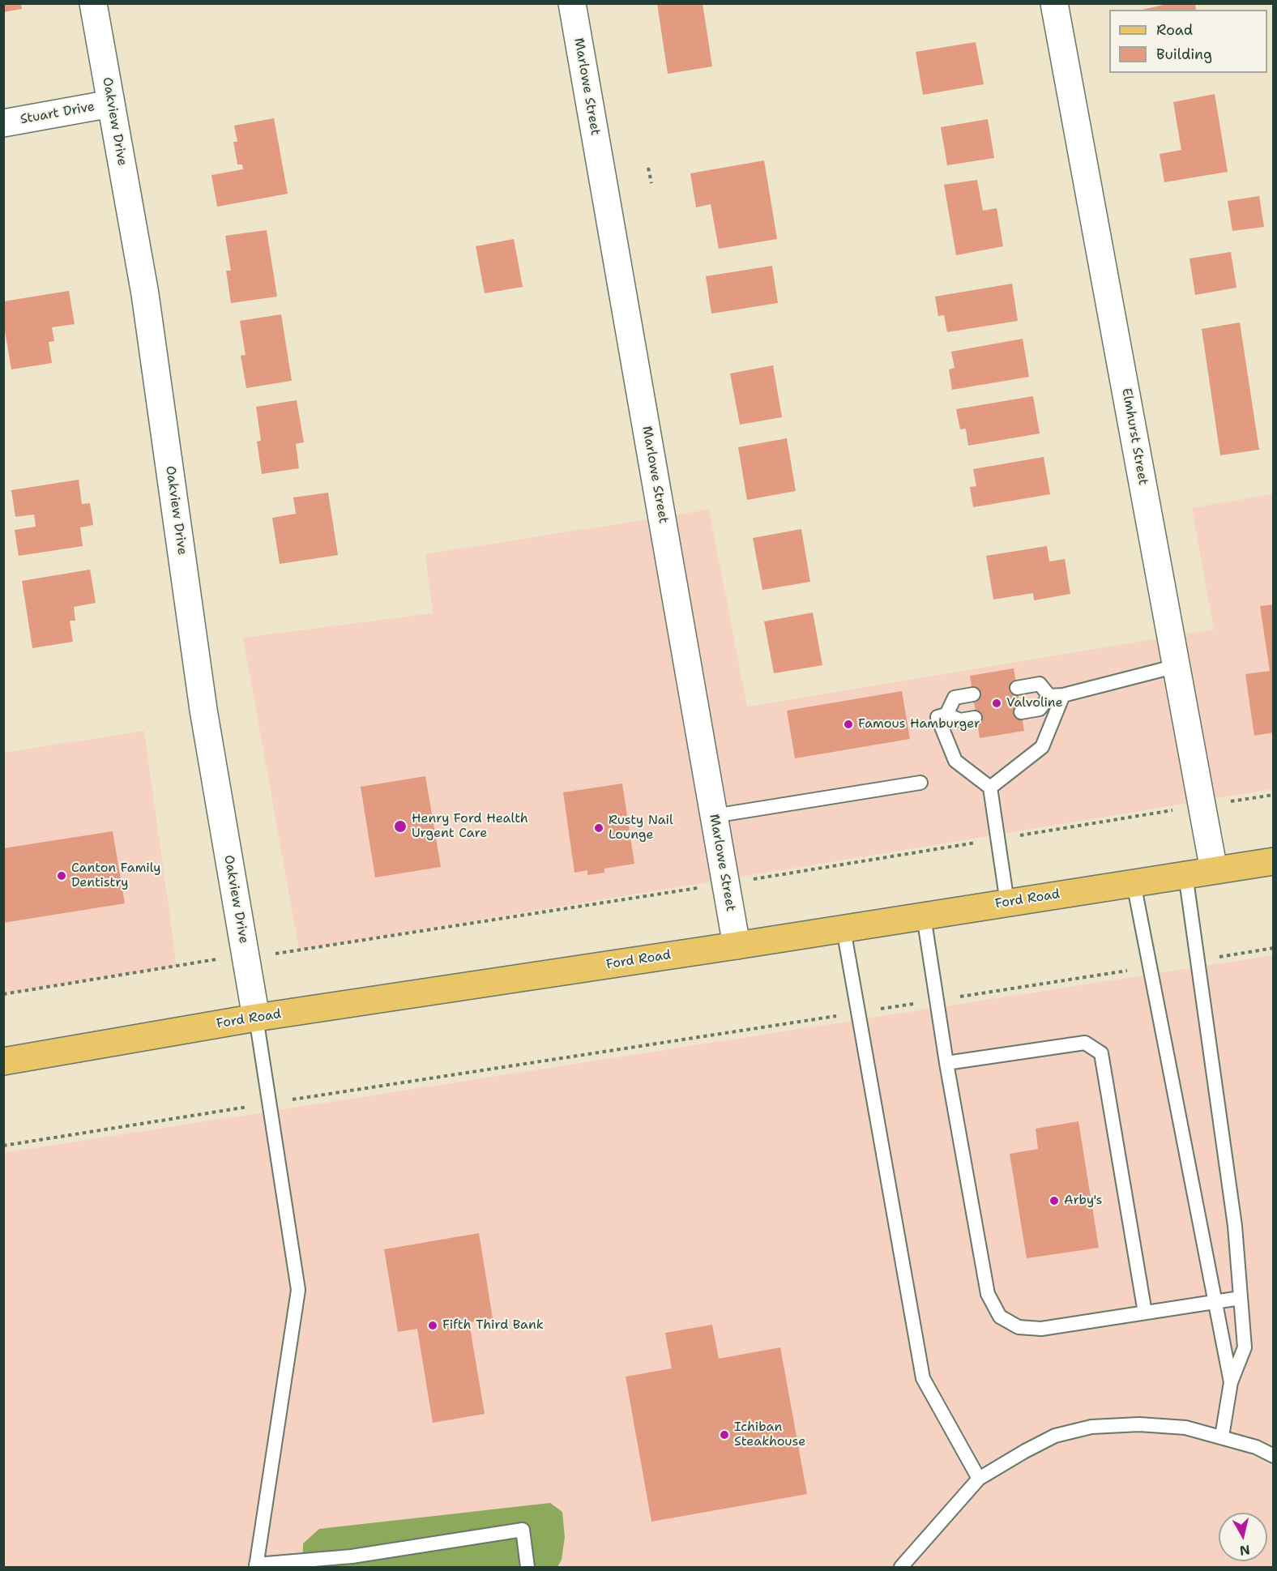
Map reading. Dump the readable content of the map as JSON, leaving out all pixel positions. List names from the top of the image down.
{
  "streets": {
    "main road": ["Ford Road"],
    "street": [
      "Marlowe Street",
      "Stuart Drive",
      "Oakview Drive",
      "Elmhurst Street"
    ]
  },
  "crossings": [
    ["Marlowe Street", "Ford Road"],
    ["Stuart Drive", "Oakview Drive"],
    ["Oakview Drive", "Ford Road"],
    ["Elmhurst Street", "Ford Road"]
  ],
  "places": [
    "Valvoline",
    "Famous Hamburger",
    "Henry Ford Health Urgent Care",
    "Rusty Nail Lounge",
    "Canton Family Dentistry",
    "Arby's",
    "Fifth Third Bank",
    "Ichiban Steakhouse"
  ],
  "legend": ["Road", "Building"],
  "north": "bottom"
}
